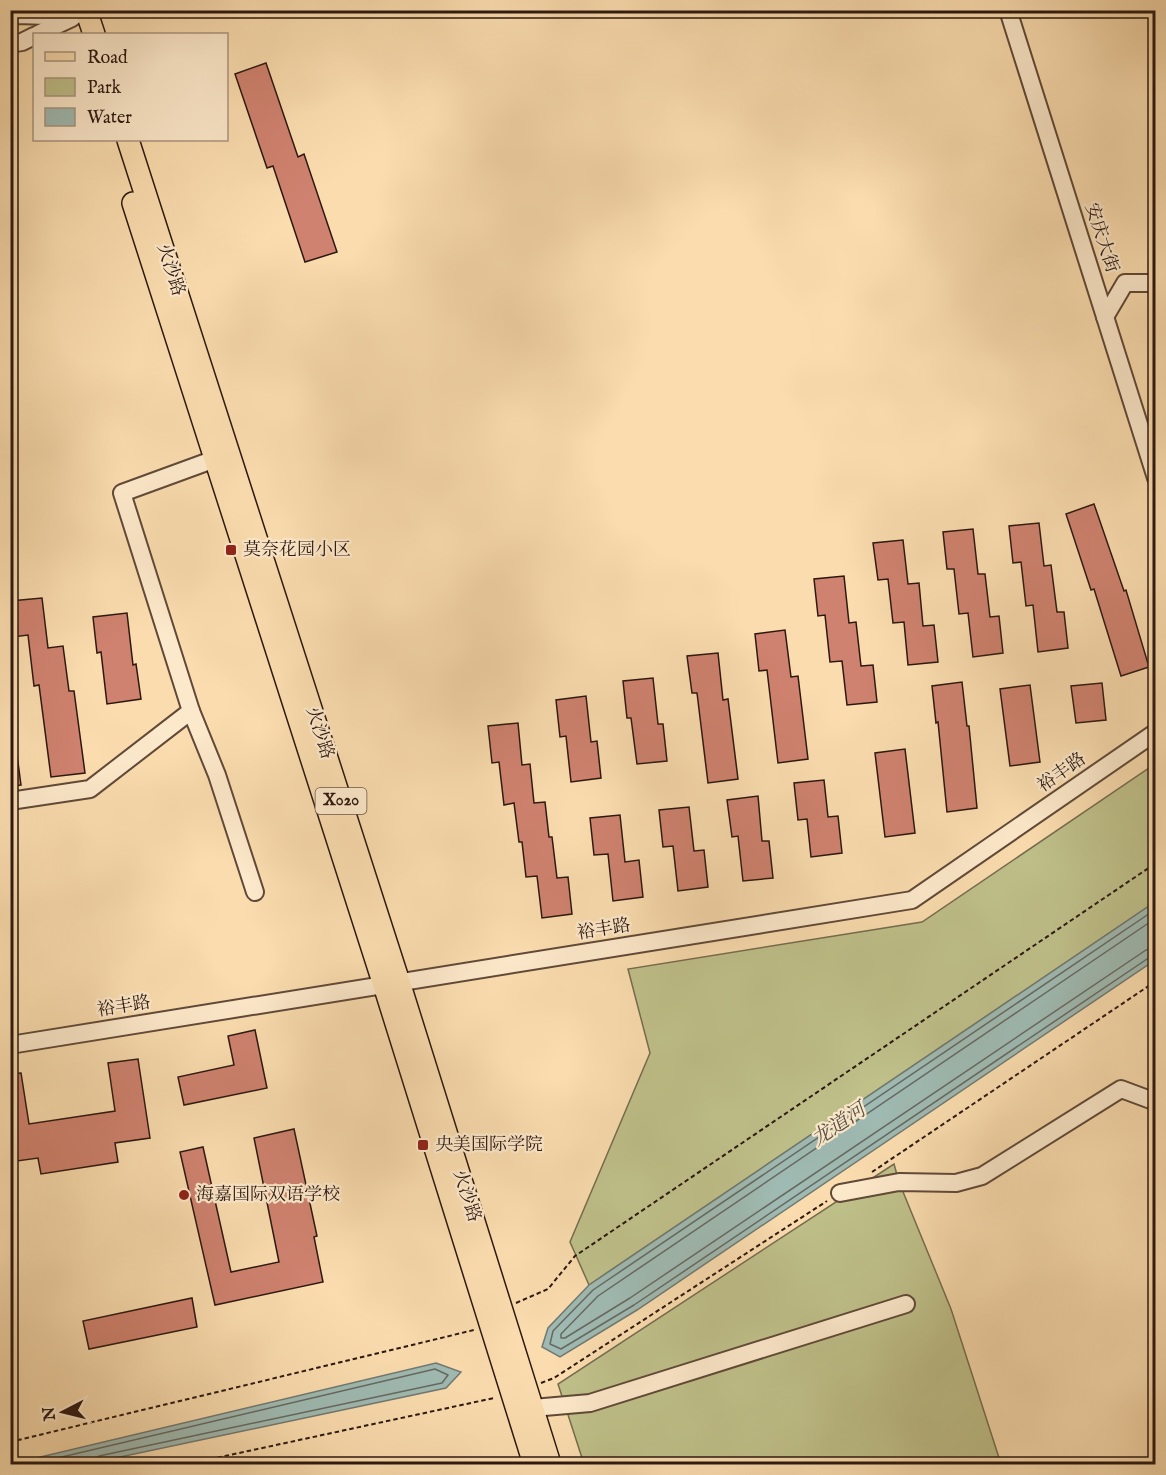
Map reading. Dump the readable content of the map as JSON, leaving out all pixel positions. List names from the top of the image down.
{
  "streets": {
    "main road": ["火沙路", "X020"],
    "street": ["安庆大街", "裕丰路"]
  },
  "crossings": [
    ["火沙路", "裕丰路"]
  ],
  "water": ["龙道河"],
  "places": {
    "transit": ["莫奈花园小区", "央美国际学院"],
    "other": ["海嘉国际双语学校"]
  },
  "legend": ["Road", "Park", "Water"],
  "north": "left"
}
